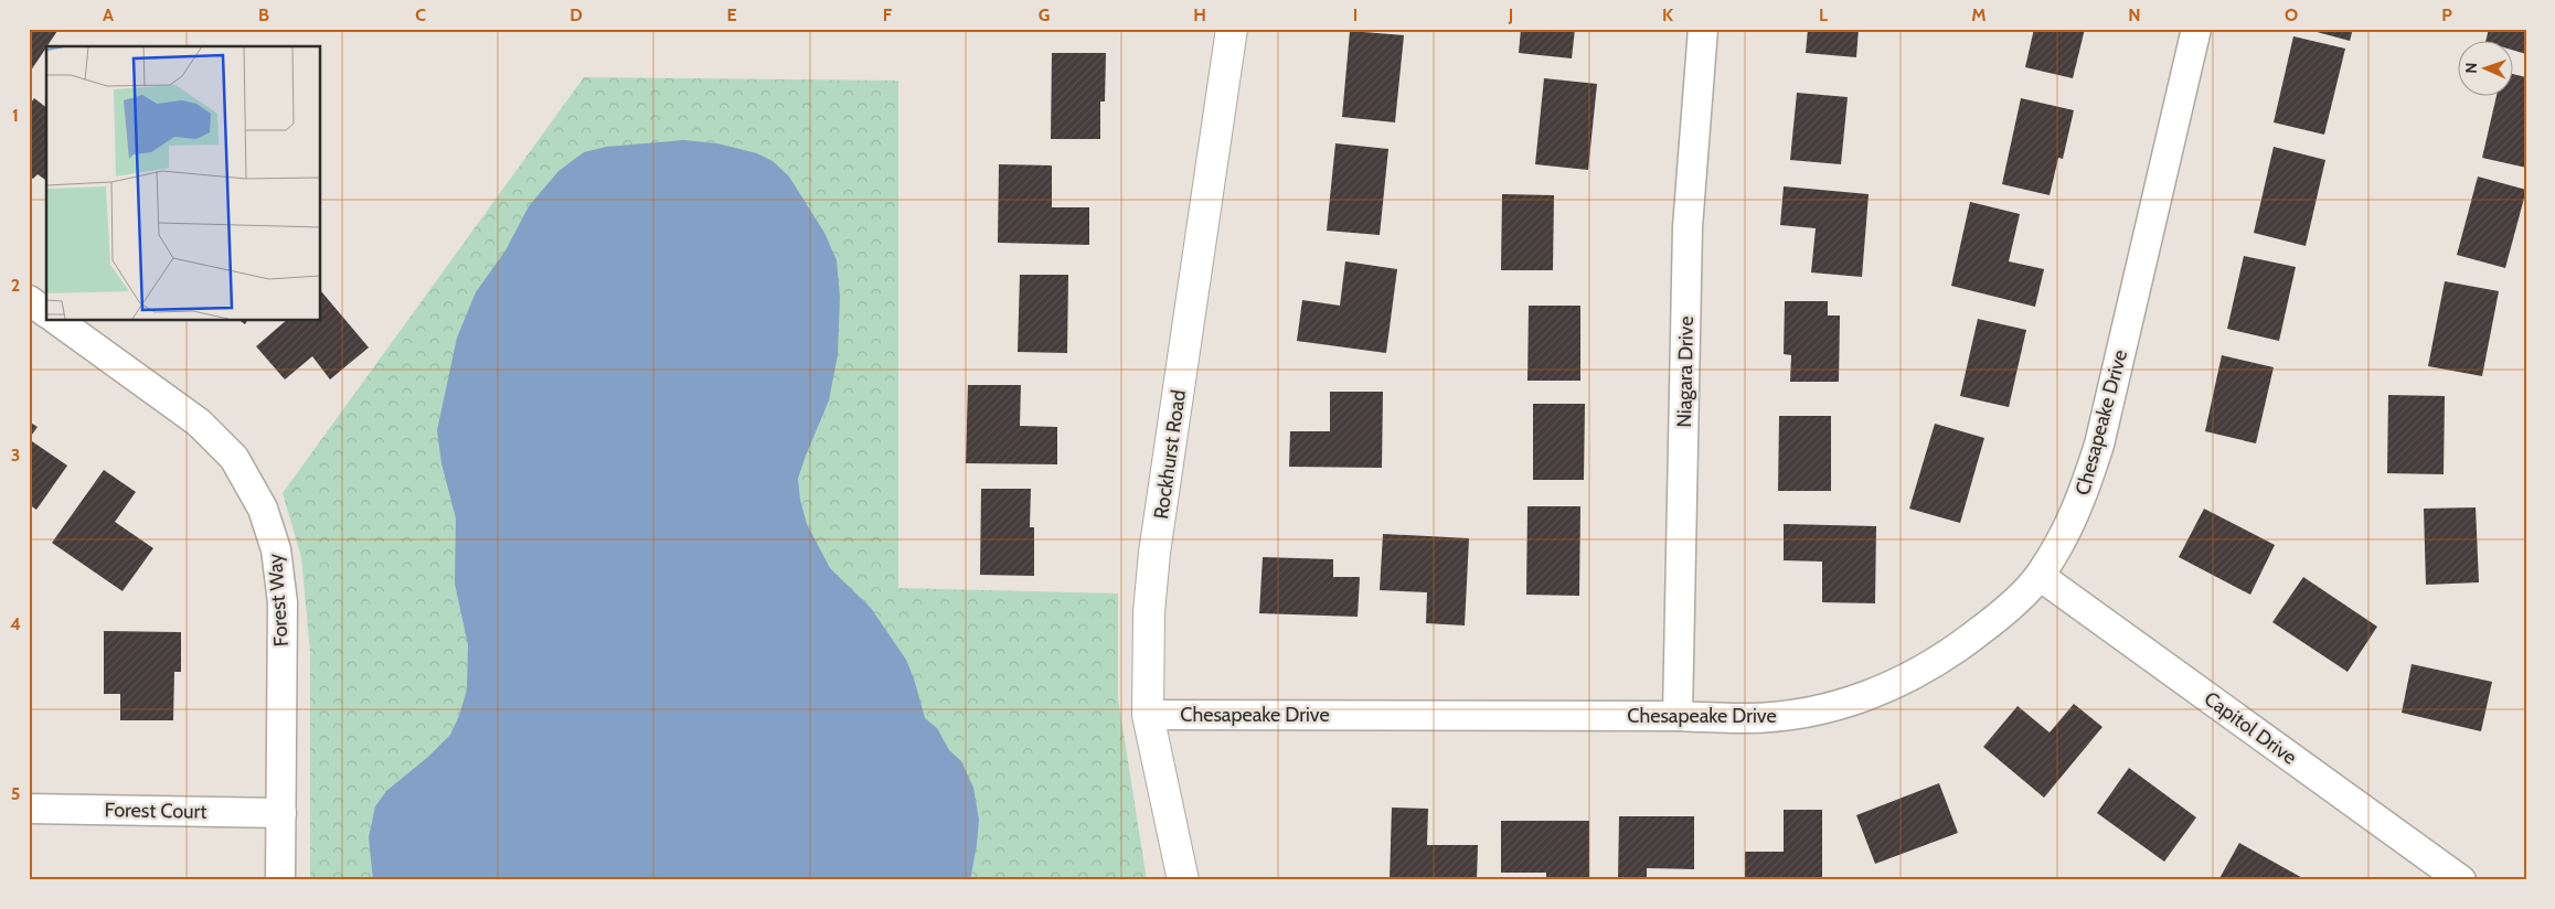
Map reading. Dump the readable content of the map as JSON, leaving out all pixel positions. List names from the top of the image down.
{
  "streets": {
    "street": [
      "Niagara Drive",
      "Chesapeake Drive",
      "Rockhurst Road",
      "Forest Way",
      "Capitol Drive",
      "Forest Court"
    ]
  },
  "crossings": [
    ["Niagara Drive", "Chesapeake Drive"],
    ["Chesapeake Drive", "Rockhurst Road"],
    ["Chesapeake Drive", "Capitol Drive"],
    ["Forest Way", "Forest Court"]
  ],
  "north": "left",
  "grid": {
    "columns": [
      "A",
      "B",
      "C",
      "D",
      "E",
      "F",
      "G",
      "H",
      "I",
      "J",
      "K",
      "L",
      "M",
      "N",
      "O",
      "P"
    ],
    "rows": [
      "1",
      "2",
      "3",
      "4",
      "5"
    ]
  }
}
